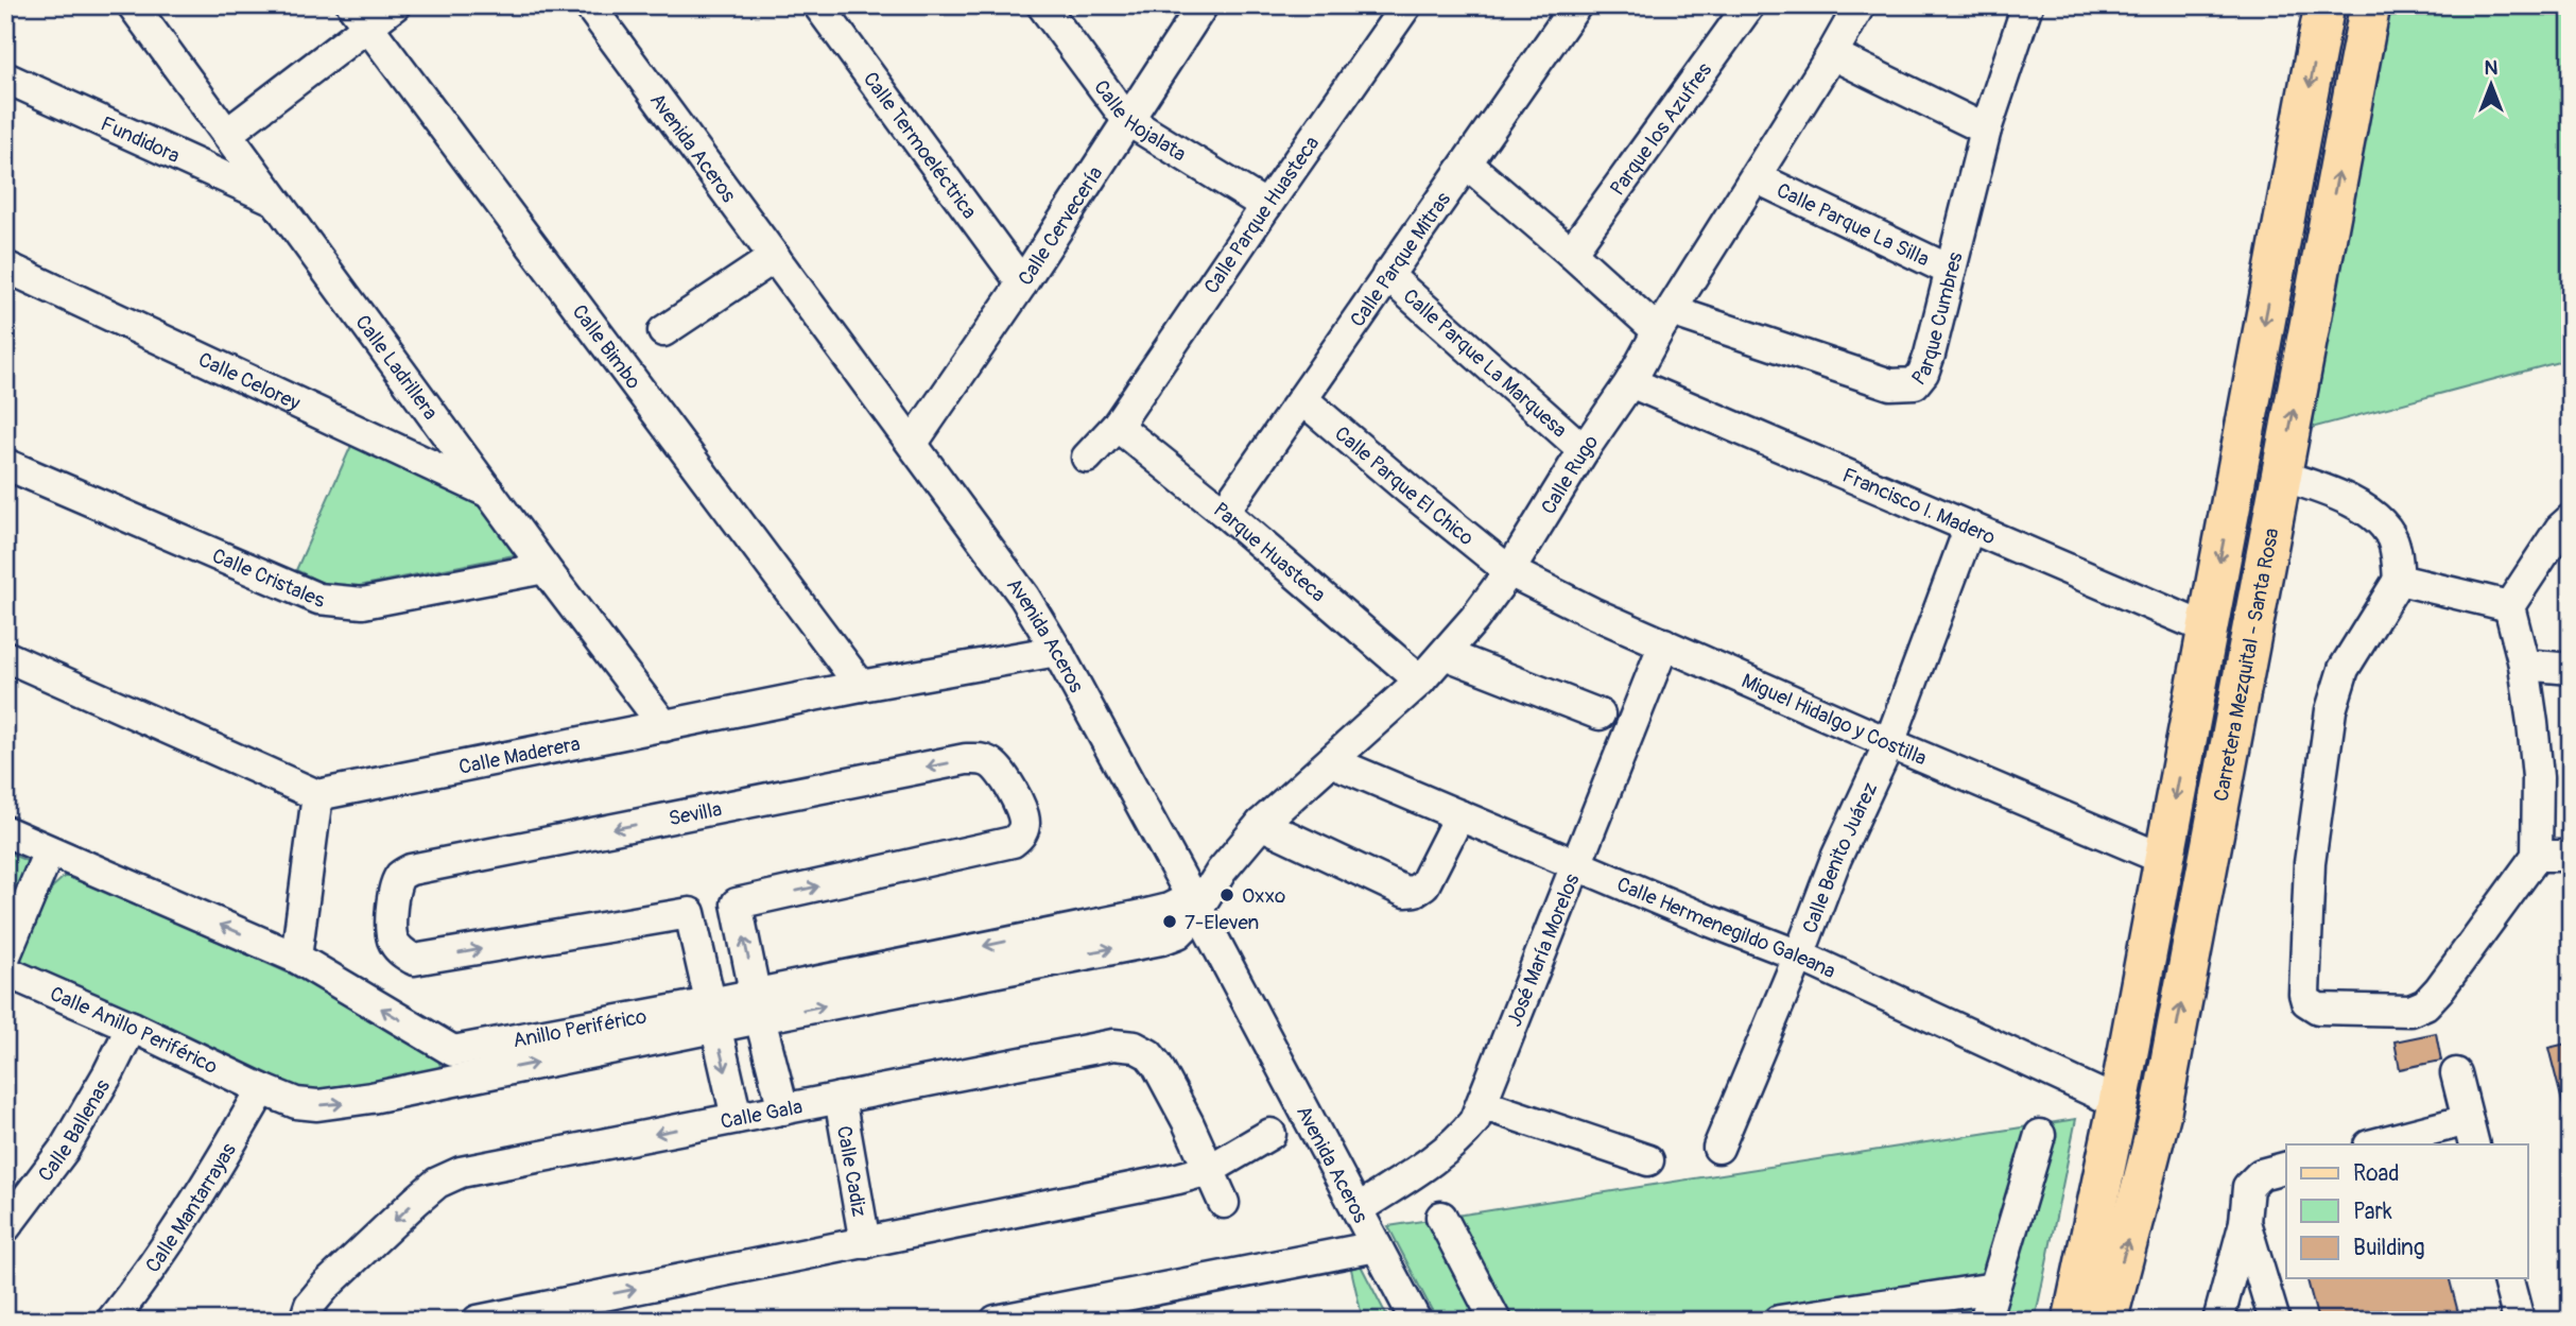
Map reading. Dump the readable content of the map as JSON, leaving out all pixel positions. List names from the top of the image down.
{
  "streets": {
    "main road": ["Carretera Mezquital - Santa Rosa"],
    "street": [
      "Calle Hojalata",
      "Parque los Azufres",
      "Fundidora",
      "Calle Termoeléctrica",
      "Avenida Aceros",
      "Calle Parque Huasteca",
      "Calle Parque La Silla",
      "Calle Cervecería",
      "Calle Parque Mitras",
      "Parque Cumbres",
      "Calle Bimbo",
      "Calle Parque La Marquesa",
      "Calle Ladrillera",
      "Calle Celorey",
      "Calle Rugo",
      "Calle Parque El Chico",
      "Francisco I. Madero",
      "Parque Huasteca",
      "Calle Cristales",
      "Miguel Hidalgo y Costilla",
      "Calle Maderera",
      "Sevilla",
      "Calle Benito Juárez",
      "Calle Hermenegildo Galeana",
      "José María Morelos",
      "Anillo Periférico",
      "Calle Anillo Periférico",
      "Calle Gala",
      "Calle Ballenas",
      "Calle Cadiz",
      "Calle Mantarrayas"
    ]
  },
  "crossings": [
    ["Calle Hojalata", "Calle Parque Huasteca"],
    ["Calle Hojalata", "Calle Cervecería"],
    ["Fundidora", "Calle Ladrillera"],
    ["Calle Termoeléctrica", "Calle Cervecería"],
    ["Avenida Aceros", "Calle Cervecería"],
    ["Avenida Aceros", "Calle Rugo"],
    ["Avenida Aceros", "Calle Maderera"],
    ["Avenida Aceros", "José María Morelos"],
    ["Avenida Aceros", "Anillo Periférico"],
    ["Calle Parque Huasteca", "Parque Huasteca"],
    ["Calle Parque La Silla", "Parque Cumbres"],
    ["Calle Parque La Silla", "Calle Rugo"],
    ["Calle Parque Mitras", "Calle Parque La Marquesa"],
    ["Calle Parque Mitras", "Calle Parque El Chico"],
    ["Calle Parque Mitras", "Parque Huasteca"],
    ["Parque Cumbres", "Calle Rugo"],
    ["Calle Bimbo", "Calle Maderera"],
    ["Calle Parque La Marquesa", "Calle Rugo"],
    ["Calle Ladrillera", "Calle Celorey"],
    ["Calle Ladrillera", "Calle Cristales"],
    ["Calle Ladrillera", "Calle Maderera"],
    ["Calle Rugo", "Calle Parque El Chico"],
    ["Calle Rugo", "Francisco I. Madero"],
    ["Calle Rugo", "Parque Huasteca"],
    ["Calle Rugo", "Miguel Hidalgo y Costilla"],
    ["Calle Rugo", "Calle Hermenegildo Galeana"],
    ["Calle Rugo", "Anillo Periférico"],
    ["Calle Parque El Chico", "Miguel Hidalgo y Costilla"],
    ["Francisco I. Madero", "Calle Benito Juárez"],
    ["Miguel Hidalgo y Costilla", "Calle Benito Juárez"],
    ["Miguel Hidalgo y Costilla", "José María Morelos"],
    ["Sevilla", "Anillo Periférico"],
    ["Calle Benito Juárez", "Calle Hermenegildo Galeana"],
    ["Calle Hermenegildo Galeana", "José María Morelos"],
    ["Anillo Periférico", "Calle Anillo Periférico"],
    ["Anillo Periférico", "Calle Mantarrayas"],
    ["Calle Anillo Periférico", "Calle Ballenas"],
    ["Calle Anillo Periférico", "Calle Mantarrayas"],
    ["Calle Gala", "Calle Cadiz"]
  ],
  "places": ["Oxxo", "7-Eleven"],
  "legend": ["Road", "Park", "Building"],
  "north": "top"
}
